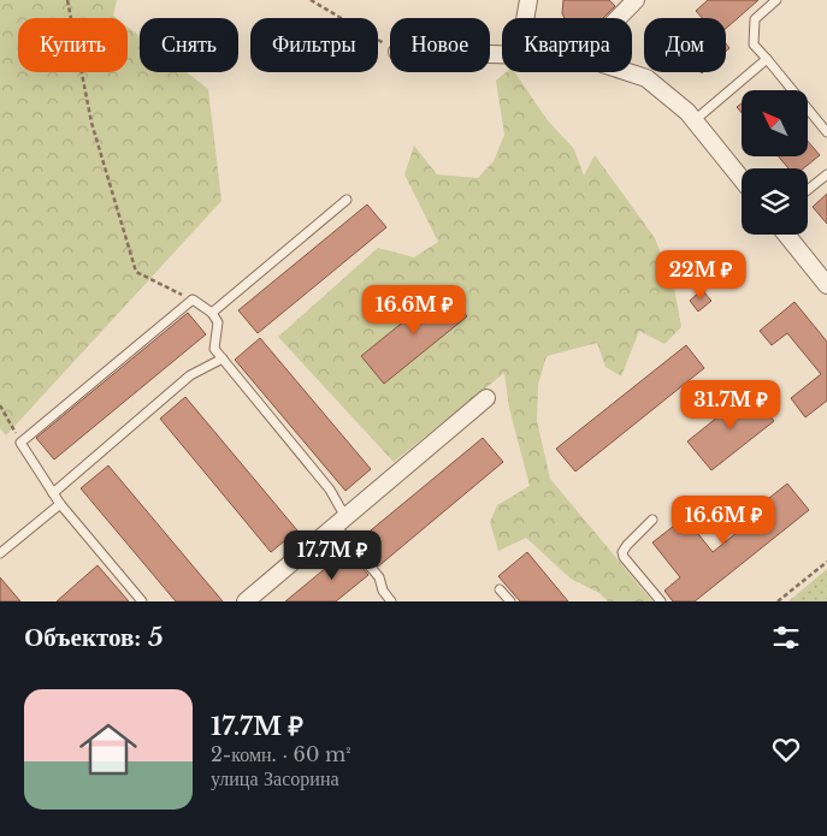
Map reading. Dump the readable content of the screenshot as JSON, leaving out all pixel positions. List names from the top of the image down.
{
  "north": "top left",
  "page": {
    "chip": [
      "Купить",
      "Снять",
      "Фильтры",
      "Новое",
      "Квартира",
      "Дом"
    ],
    "price": [
      "22M ₽",
      "16.6M ₽",
      "31.7M ₽",
      "16.6M ₽",
      "17.7M ₽"
    ],
    "heading": "Объектов: 5",
    "list": [
      {
        "name": "17.7M ₽",
        "note": "2-комн. · 60 m² · улица Засорина"
      }
    ]
  }
}
